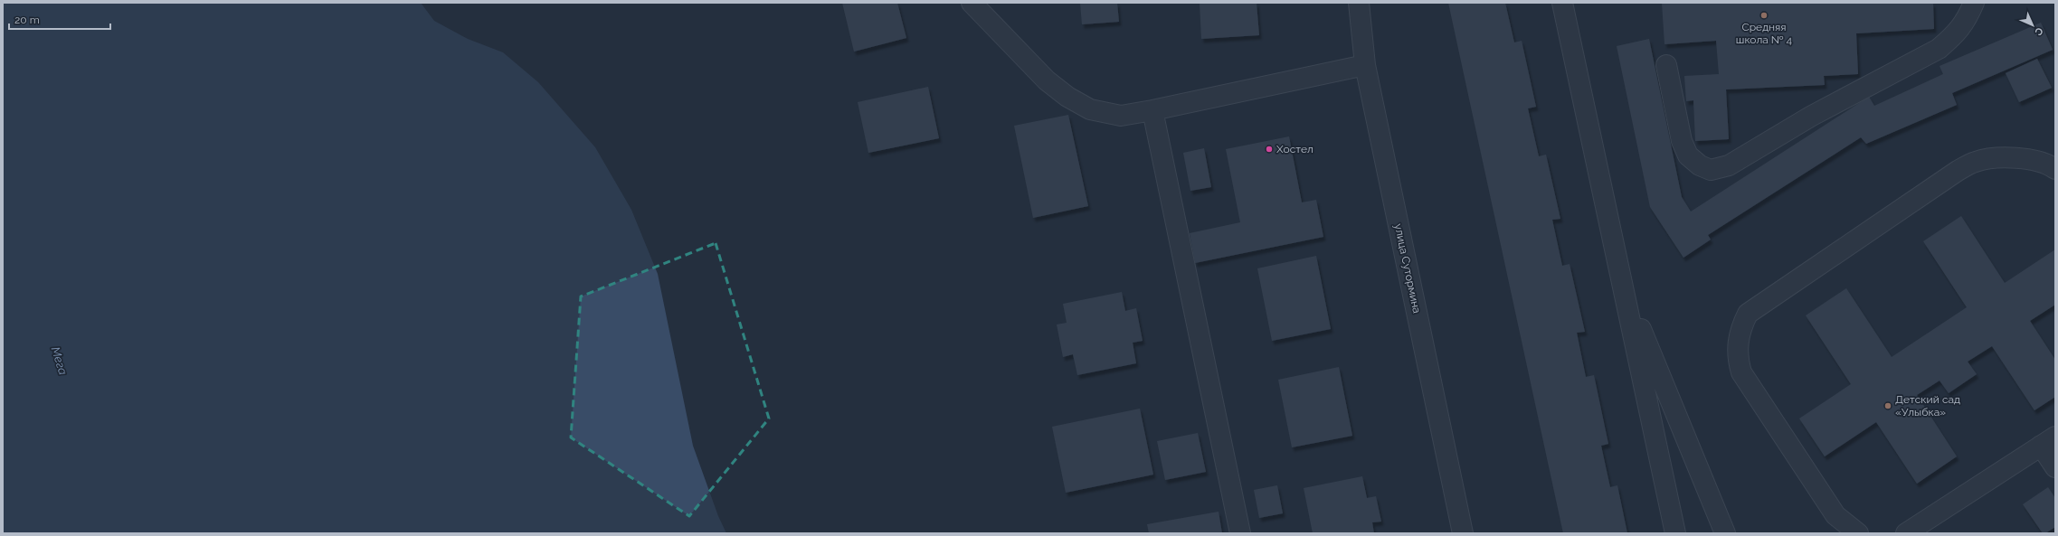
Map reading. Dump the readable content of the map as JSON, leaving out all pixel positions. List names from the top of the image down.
{
  "streets": {
    "street": ["улица Сутормина"]
  },
  "water": ["Мега"],
  "places": ["Средняя школа № 4", "Хостел", "Детский сад «Улыбка»"],
  "scale_bar": "20 m",
  "north": "bottom right"
}
